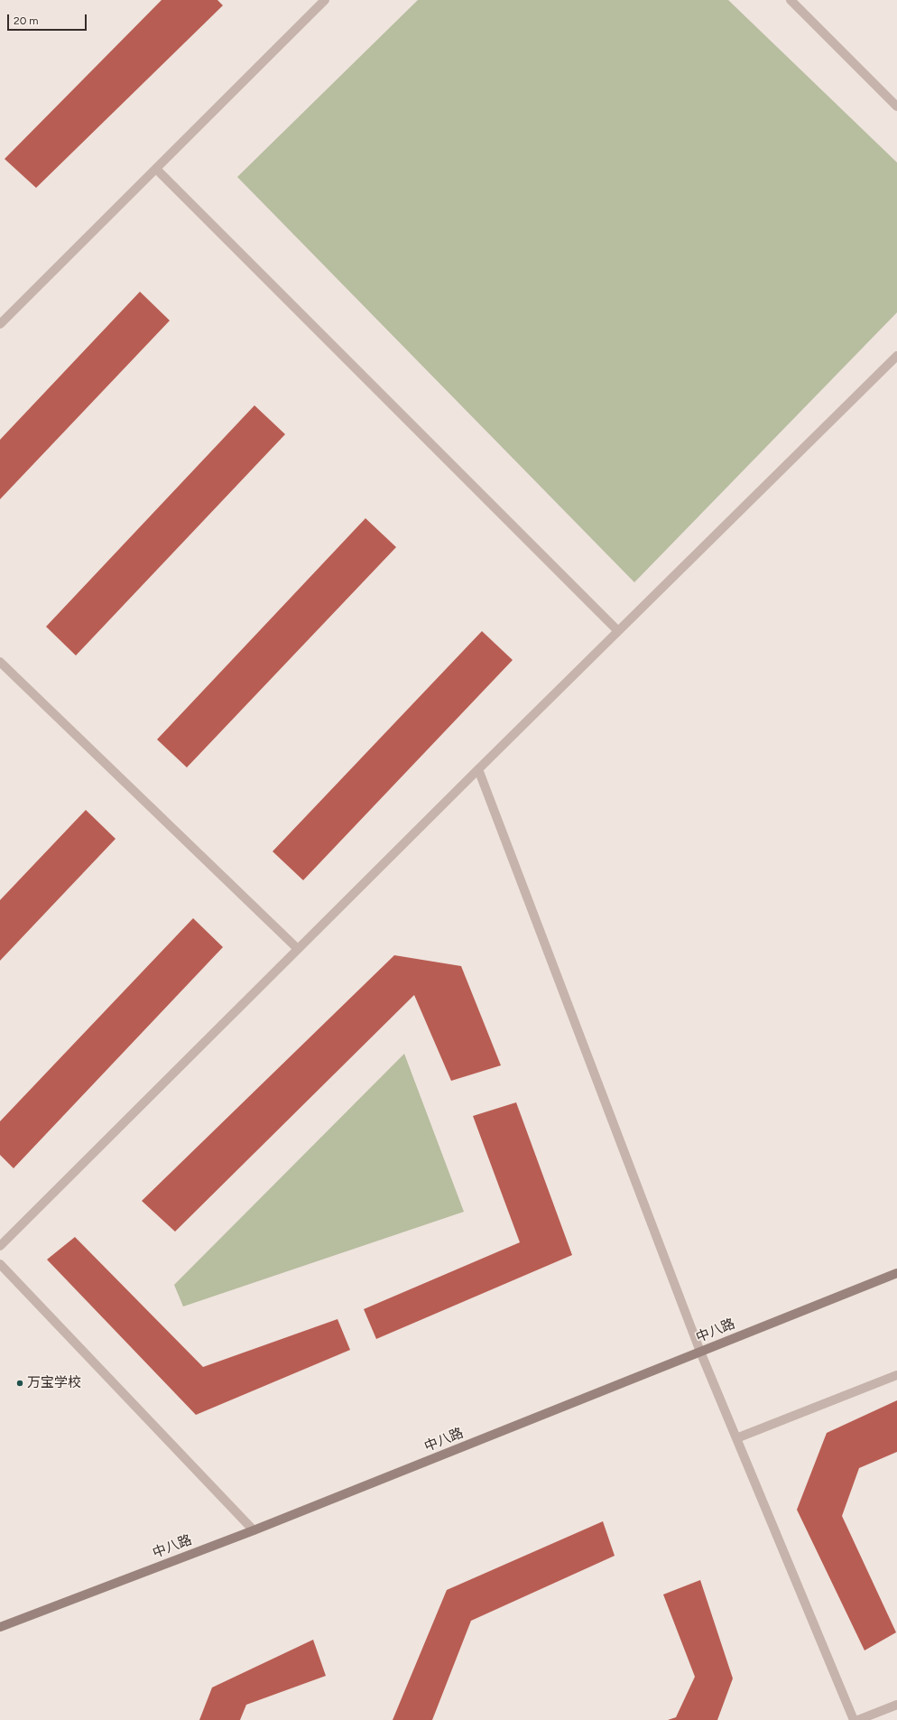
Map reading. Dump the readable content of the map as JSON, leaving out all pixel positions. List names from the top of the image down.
{
  "streets": {
    "main road": ["中八路"]
  },
  "places": ["万宝学校"],
  "scale_bar": "20 m"
}
